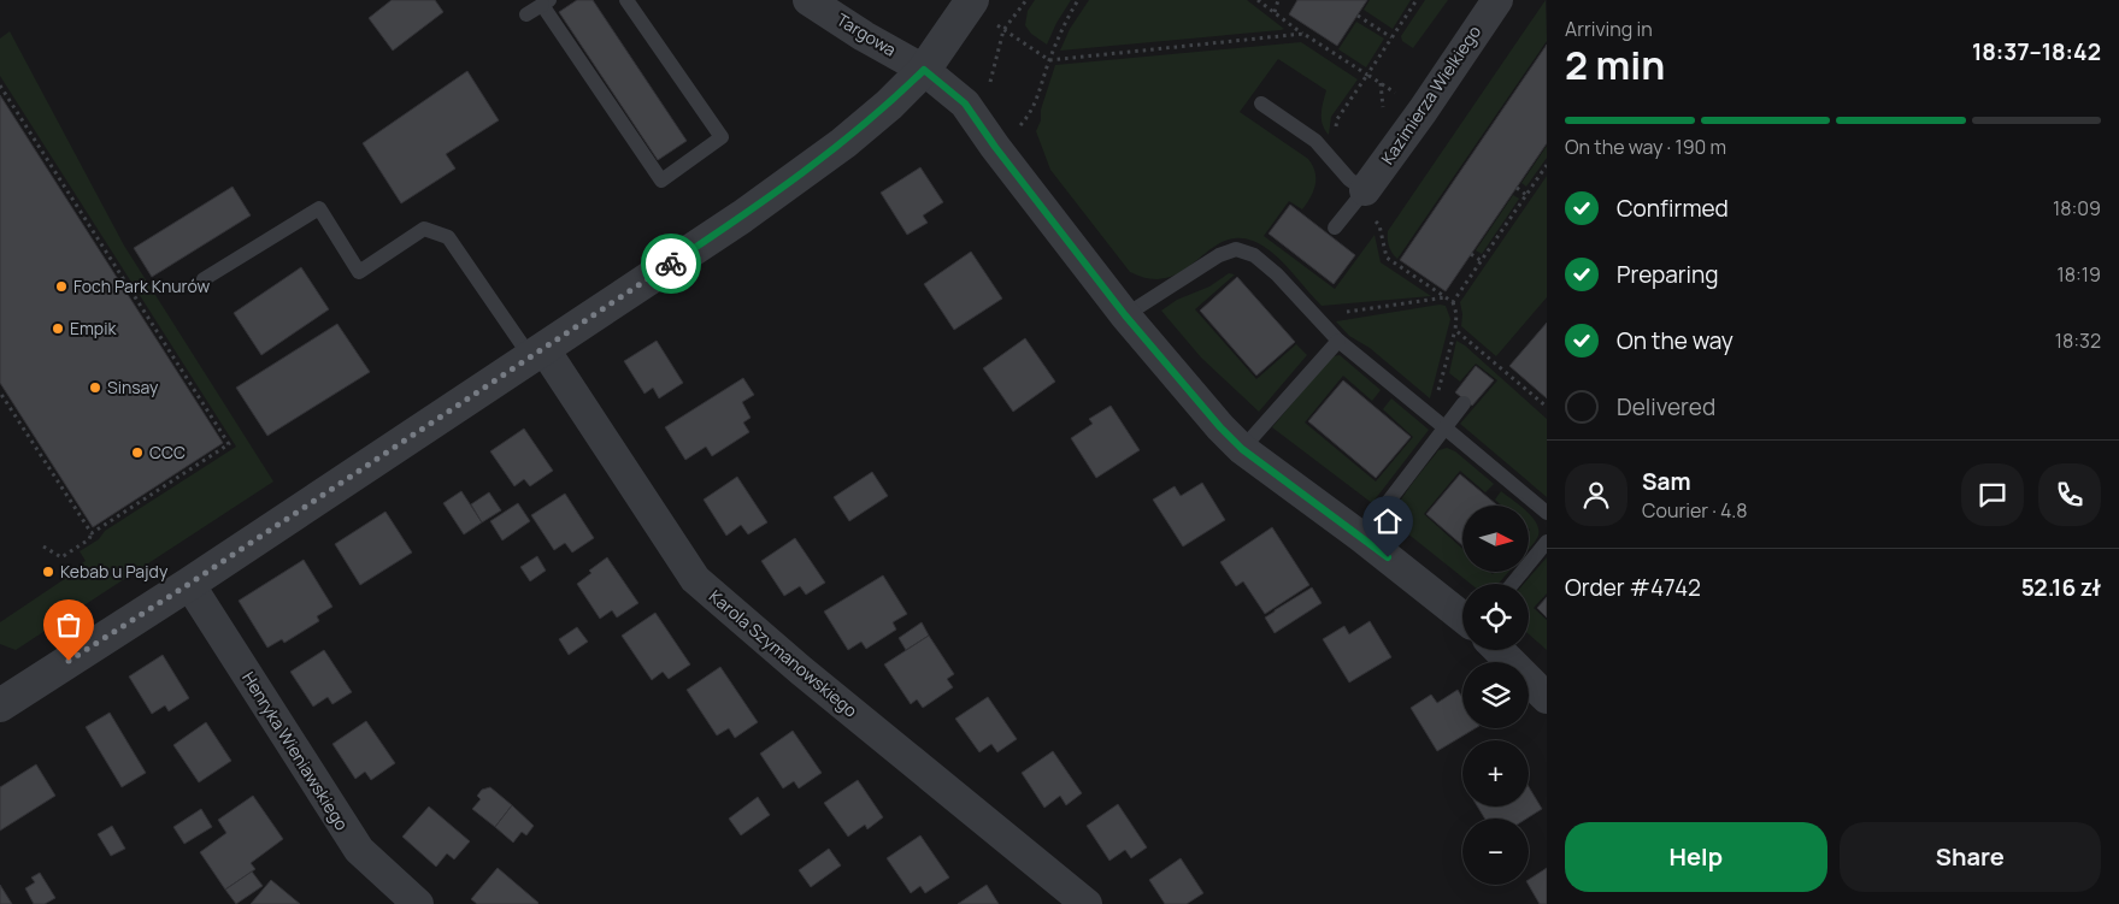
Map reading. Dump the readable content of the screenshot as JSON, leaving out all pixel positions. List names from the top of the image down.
{
  "streets": {
    "street": [
      "Targowa",
      "Kazimierza Wielkiego",
      "Karola Szymanowskiego",
      "Henryka Wieniawskiego"
    ]
  },
  "places": [
    "Foch Park Knurów",
    "Empik",
    "Sinsay",
    "CCC",
    "Kebab u Pajdy"
  ],
  "north": "right",
  "page": {
    "heading": ["2 min", "Arriving in", "18:37–18:42"],
    "panel": [
      "Sam",
      "Courier · 4.8",
      "Order #4742",
      "52.16 zł"
    ],
    "bar": "On the way · 190 m",
    "list": [
      ["Confirmed", "18:09"],
      ["Preparing", "18:19"],
      ["On the way", "18:32"],
      "Delivered"
    ],
    "map_buttons": ["+", "−"],
    "buttons": ["Help", "Share"]
  }
}
